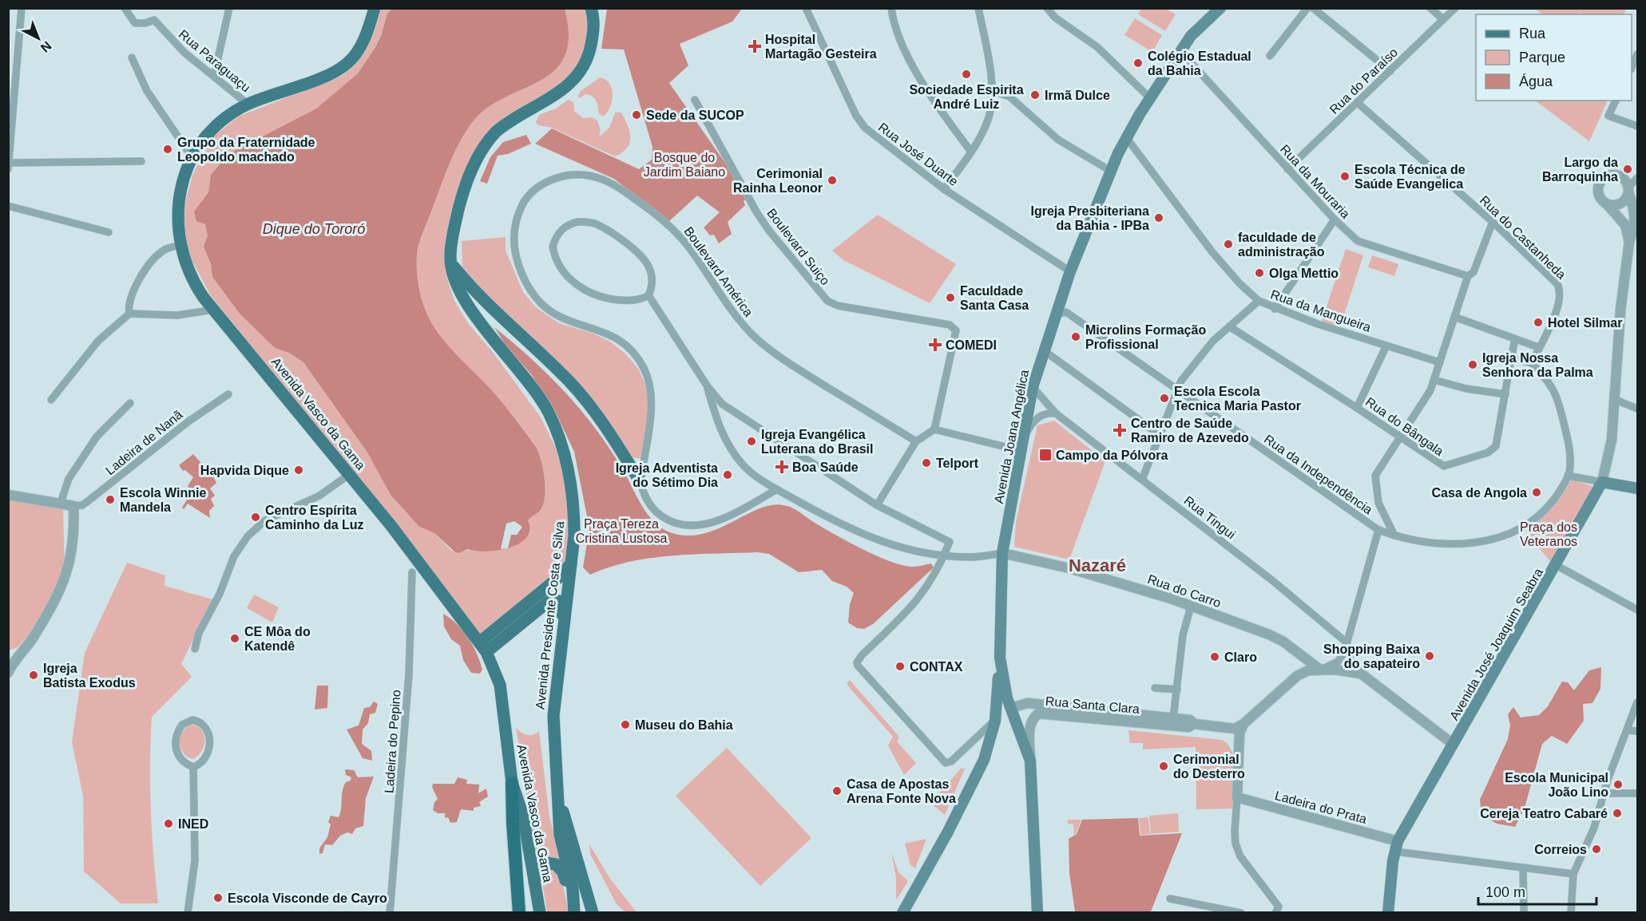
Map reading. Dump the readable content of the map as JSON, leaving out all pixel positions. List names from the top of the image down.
{
  "streets": {
    "main road": [
      "Avenida Vasco da Gama",
      "Avenida Joana Angélica",
      "Avenida Presidente Costa e Silva",
      "Avenida José Joaquim Seabra"
    ],
    "street": [
      "Rua Paraguaçu",
      "Rua do Paraíso",
      "Rua José Duarte",
      "Rua da Mouraria",
      "Rua do Castanheda",
      "Boulevard Suiço",
      "Boulevard América",
      "Rua da Mangueira",
      "Rua do Bângala",
      "Ladeira de Nanã",
      "Rua da Independência",
      "Rua Tingui",
      "Rua do Carro",
      "Rua Santa Clara",
      "Ladeira do Pepino",
      "Ladeira do Prata"
    ]
  },
  "crossings": [
    ["Rua Paraguaçu", "Avenida Vasco da Gama"],
    ["Rua do Paraíso", "Rua da Mouraria"],
    ["Rua do Paraíso", "Rua do Castanheda"],
    ["Rua José Duarte", "Avenida Joana Angélica"],
    ["Rua da Mouraria", "Avenida Joana Angélica"],
    ["Rua da Mangueira", "Avenida Joana Angélica"],
    ["Avenida Joana Angélica", "Rua da Independência"],
    ["Avenida Joana Angélica", "Rua Tingui"],
    ["Avenida Joana Angélica", "Rua do Carro"],
    ["Avenida Joana Angélica", "Rua Santa Clara"],
    ["Avenida José Joaquim Seabra", "Ladeira do Prata"]
  ],
  "districts": ["Nazaré"],
  "water": ["Dique do Tororó"],
  "parks": ["Bosque do Jardim Baiano", "Praça Tereza Cristina Lustosa", "Praça dos Veteranos"],
  "places": {
    "health": [
      "Hospital Martagão Gesteira",
      "COMEDI",
      "Centro de Saúde Ramiro de Azevedo",
      "Boa Saúde"
    ],
    "other": [
      "Colégio Estadual da Bahia",
      "Sociedade Espirita André Luiz",
      "Irmã Dulce",
      "Sede da SUCOP",
      "Grupo da Fraternidade Leopoldo machado",
      "Largo da Barroquinha",
      "Escola Técnica de Saúde Evangelica",
      "Cerimonial Rainha Leonor",
      "Igreja Presbiteriana da Bahia - IPBa",
      "faculdade de administração",
      "Olga Mettio",
      "Faculdade Santa Casa",
      "Hotel Silmar",
      "Microlins Formação Profissional",
      "Igreja Nossa Senhora da Palma",
      "Escola Escola Tecnica Maria Pastor",
      "Igreja Evangélica Luterana do Brasil",
      "Telport",
      "Hapvida Dique",
      "Igreja Adventista do Sétimo Dia",
      "Casa de Angola",
      "Escola Winnie Mandela",
      "Centro Espírita Caminho da Luz",
      "CE Môa do Katendê",
      "Shopping Baixa do sapateiro",
      "Claro",
      "CONTAX",
      "Igreja Batista Exodus",
      "Museu do Bahia",
      "Cerimonial do Desterro",
      "Escola Municipal João Lino",
      "Casa de Apostas Arena Fonte Nova",
      "Cereja Teatro Cabaré",
      "INED",
      "Correios",
      "Escola Visconde de Cayro"
    ],
    "transit": ["Campo da Pólvora"]
  },
  "legend": ["Rua", "Parque", "Água"],
  "scale_bar": "100 m",
  "north": "bottom right"
}
